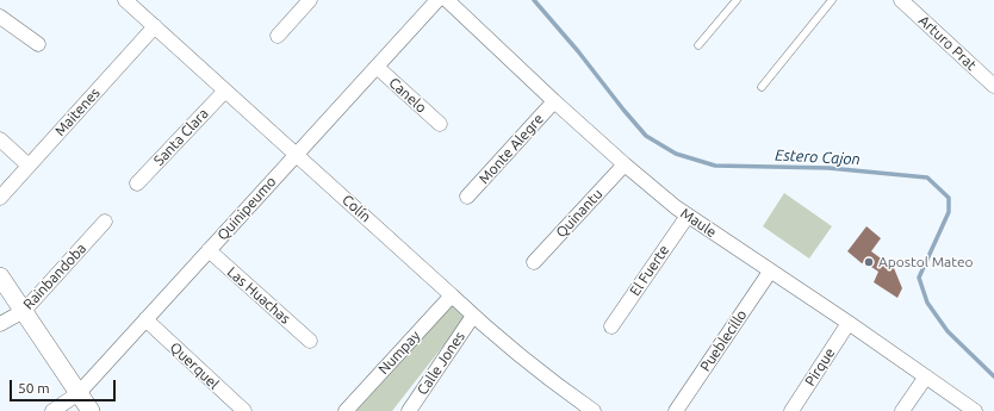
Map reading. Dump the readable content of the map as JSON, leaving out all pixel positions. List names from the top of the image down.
{
  "streets": {
    "street": [
      "Arturo Prat",
      "Canelo",
      "Maitenes",
      "Santa Clara",
      "Monte Alegre",
      "Quinipeumo",
      "Colín",
      "Quinantu",
      "Maule",
      "El Fuerte",
      "Rainbandoba",
      "Las Huachas",
      "Pueblecillo",
      "Numpay",
      "Calle Jones",
      "Querquel",
      "Pirque"
    ]
  },
  "crossings": [
    ["Canelo", "Quinipeumo"],
    ["Maitenes", "Colín"],
    ["Santa Clara", "Colín"],
    ["Monte Alegre", "Maule"],
    ["Quinipeumo", "Colín"],
    ["Quinipeumo", "Las Huachas"],
    ["Quinipeumo", "Querquel"],
    ["Colín", "Numpay"],
    ["Colín", "Calle Jones"],
    ["Quinantu", "Maule"],
    ["Maule", "El Fuerte"],
    ["Maule", "Pueblecillo"],
    ["Maule", "Pirque"]
  ],
  "water": ["Estero Cajon"],
  "places": ["Apostol Mateo"],
  "scale_bar": "50 m"
}
